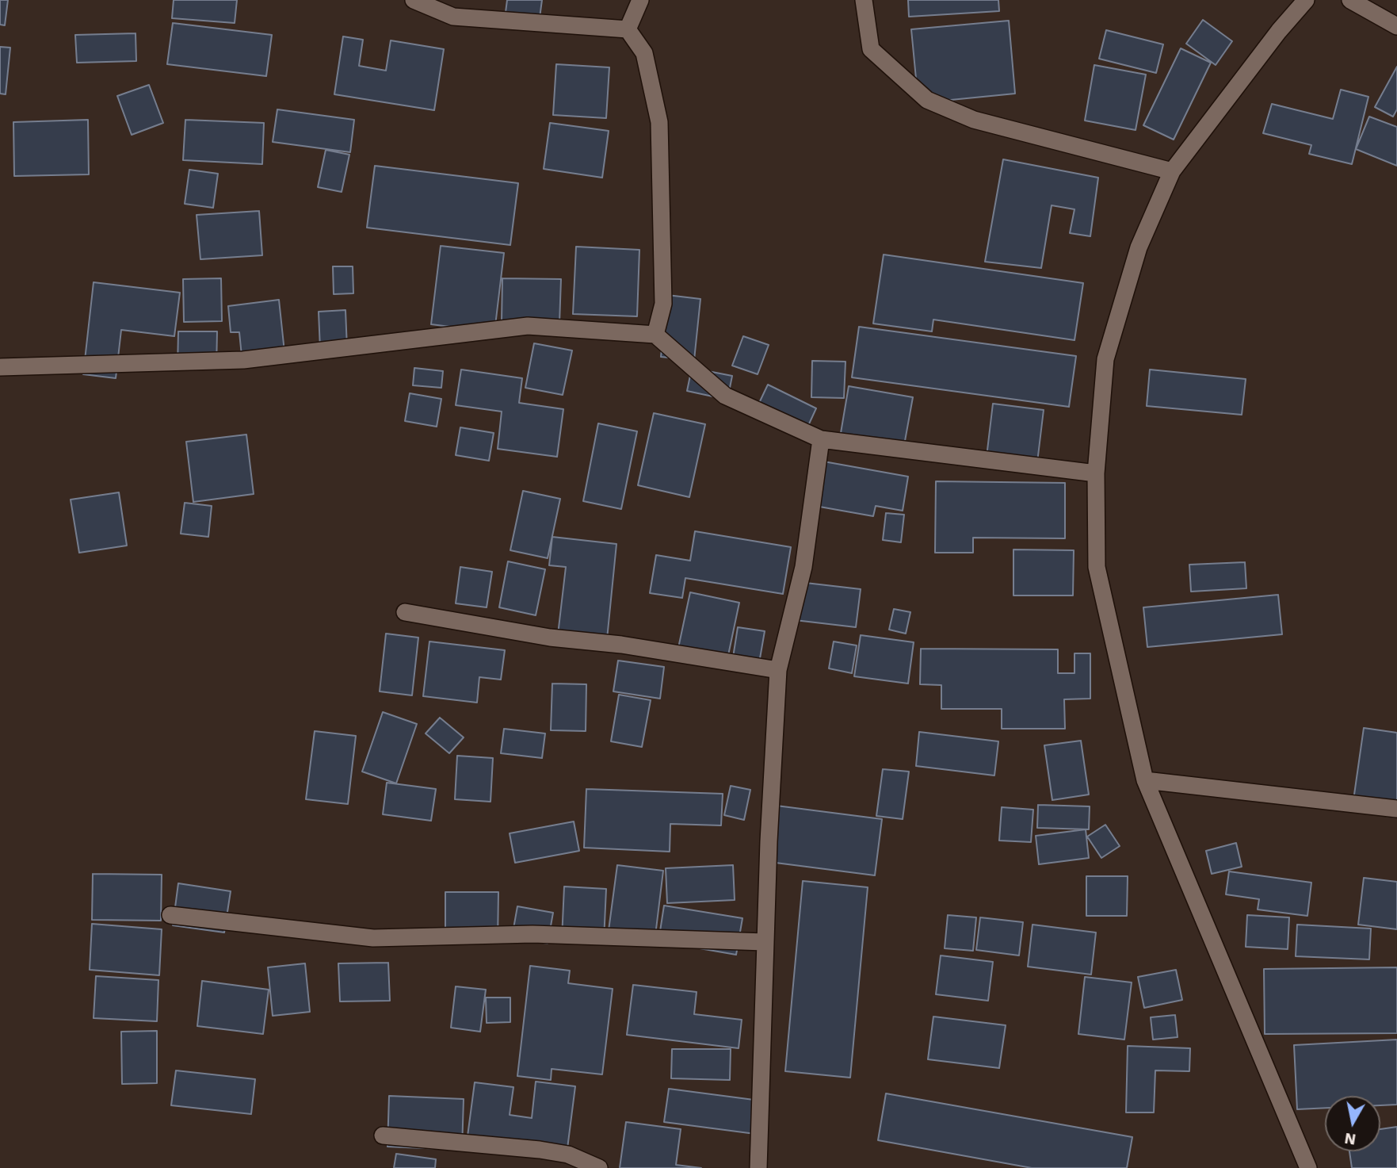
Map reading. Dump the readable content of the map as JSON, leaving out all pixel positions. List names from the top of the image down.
{
  "north": "bottom"
}
